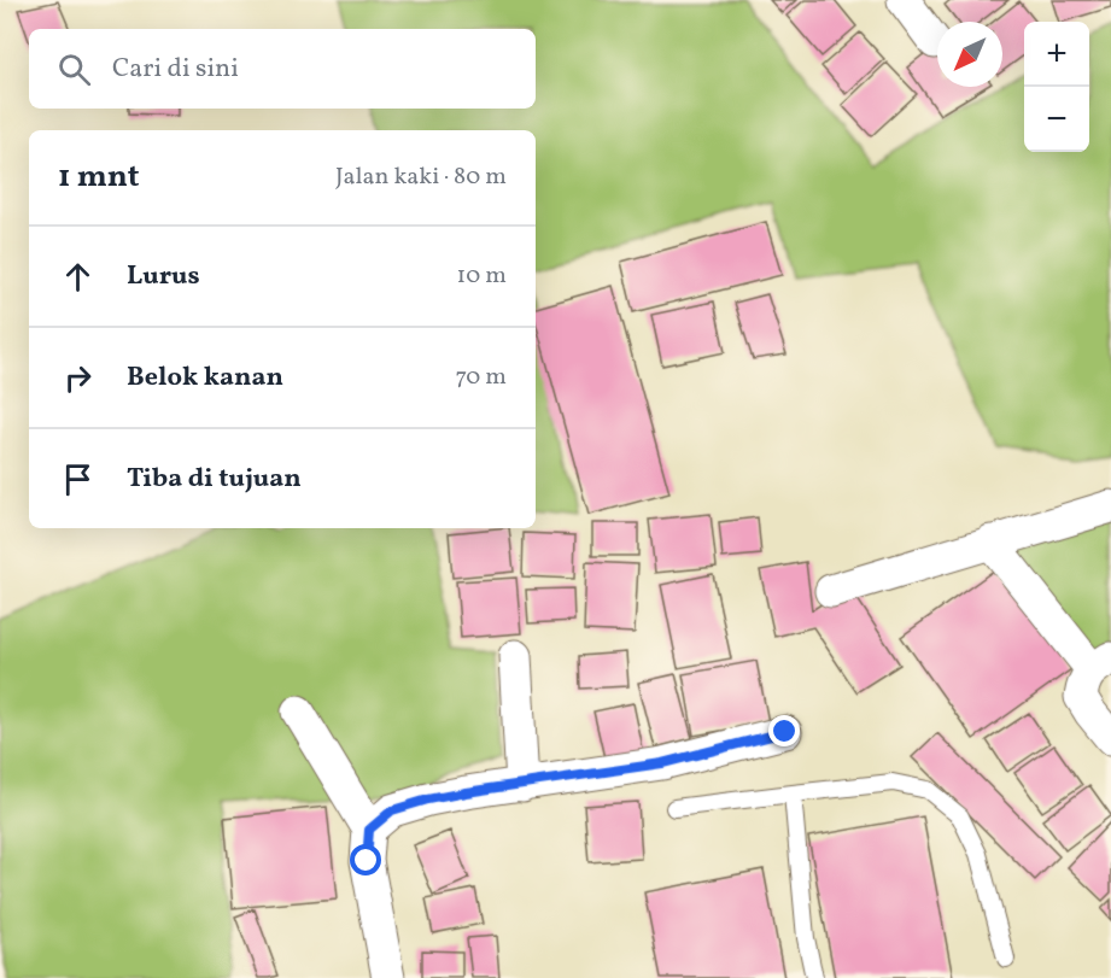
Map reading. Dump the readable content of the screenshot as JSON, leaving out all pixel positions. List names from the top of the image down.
{
  "north": "bottom left",
  "page": {
    "map_buttons": ["+", "−"],
    "search": "Cari di sini",
    "heading": ["1 mnt", "Jalan kaki · 80 m"],
    "list": [
      ["Lurus", "10 m"],
      ["Belok kanan", "70 m"],
      "Tiba di tujuan"
    ]
  }
}
